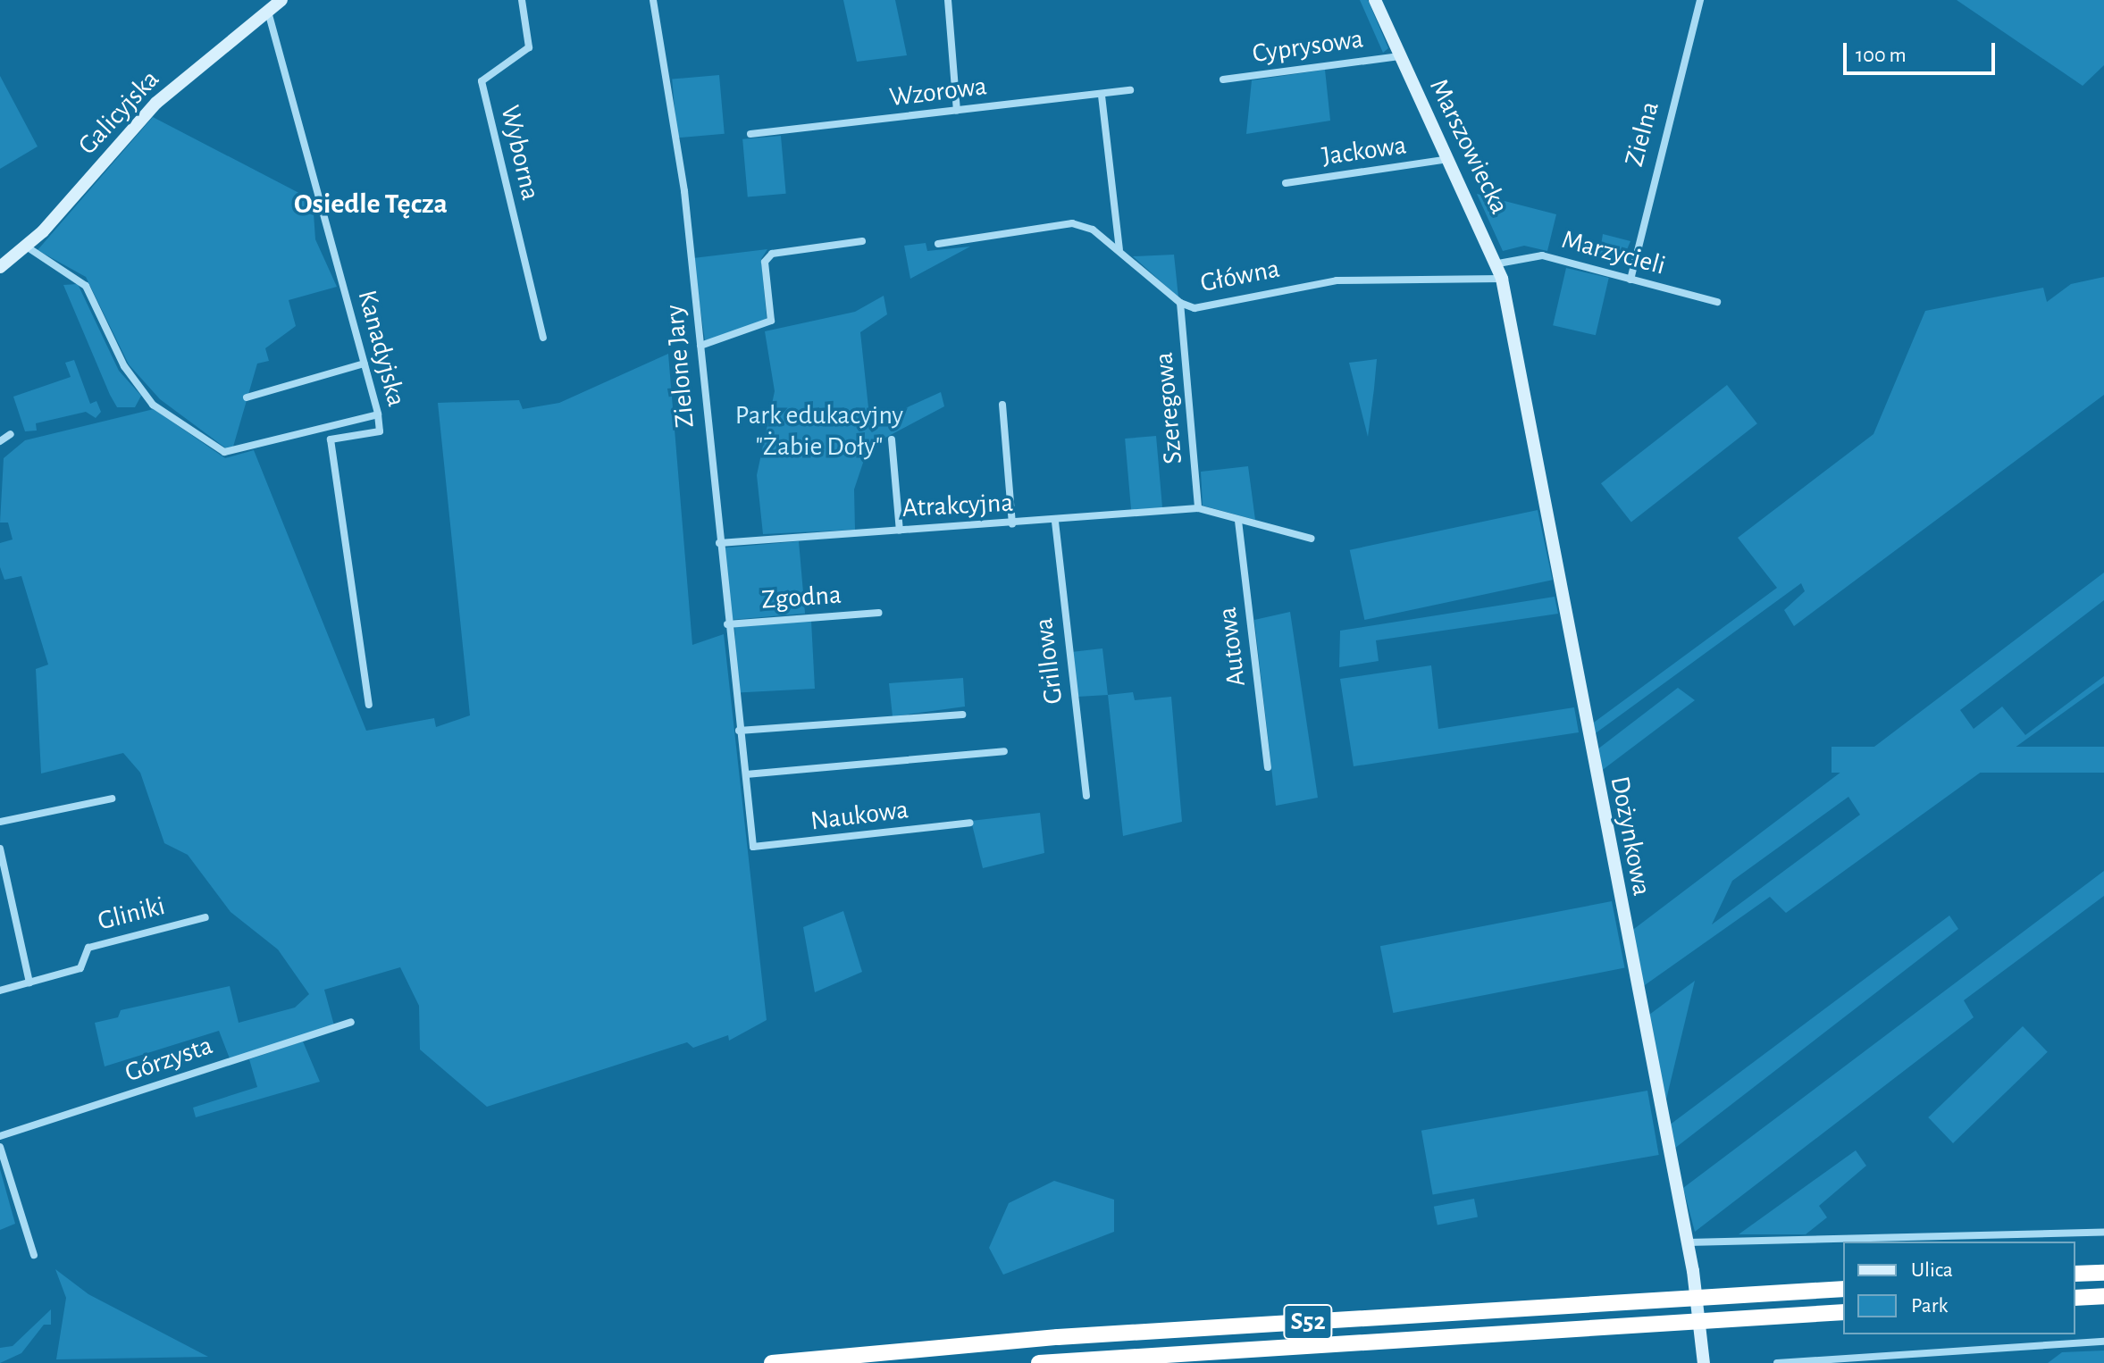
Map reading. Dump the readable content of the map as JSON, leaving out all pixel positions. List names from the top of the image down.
{
  "streets": {
    "highway": ["S52"],
    "street": [
      "Cyprysowa",
      "Wzorowa",
      "Galicyjska",
      "Zielna",
      "Marszowiecka",
      "Jackowa",
      "Wyborna",
      "Marzycieli",
      "Główna",
      "Kanadyjska",
      "Zielone Jary",
      "Szeregowa",
      "Atrakcyjna",
      "Zgodna",
      "Autowa",
      "Grillowa",
      "Naukowa",
      "Dożynkowa",
      "Gliniki",
      "Górzysta"
    ]
  },
  "crossings": [
    ["Cyprysowa", "Marszowiecka"],
    ["Galicyjska", "Kanadyjska"],
    ["Zielna", "Marzycieli"],
    ["Marszowiecka", "Jackowa"],
    ["Marszowiecka", "Marzycieli"],
    ["Marszowiecka", "Główna"],
    ["Marszowiecka", "Dożynkowa"],
    ["Główna", "Szeregowa"],
    ["Zielone Jary", "Atrakcyjna"],
    ["Zielone Jary", "Zgodna"],
    ["Zielone Jary", "Naukowa"],
    ["Szeregowa", "Atrakcyjna"],
    ["Atrakcyjna", "Grillowa"]
  ],
  "districts": ["Osiedle Tęcza"],
  "parks": ["Park edukacyjny \"Żabie Doły\""],
  "legend": ["Ulica", "Park"],
  "scale_bar": "100 m"
}
